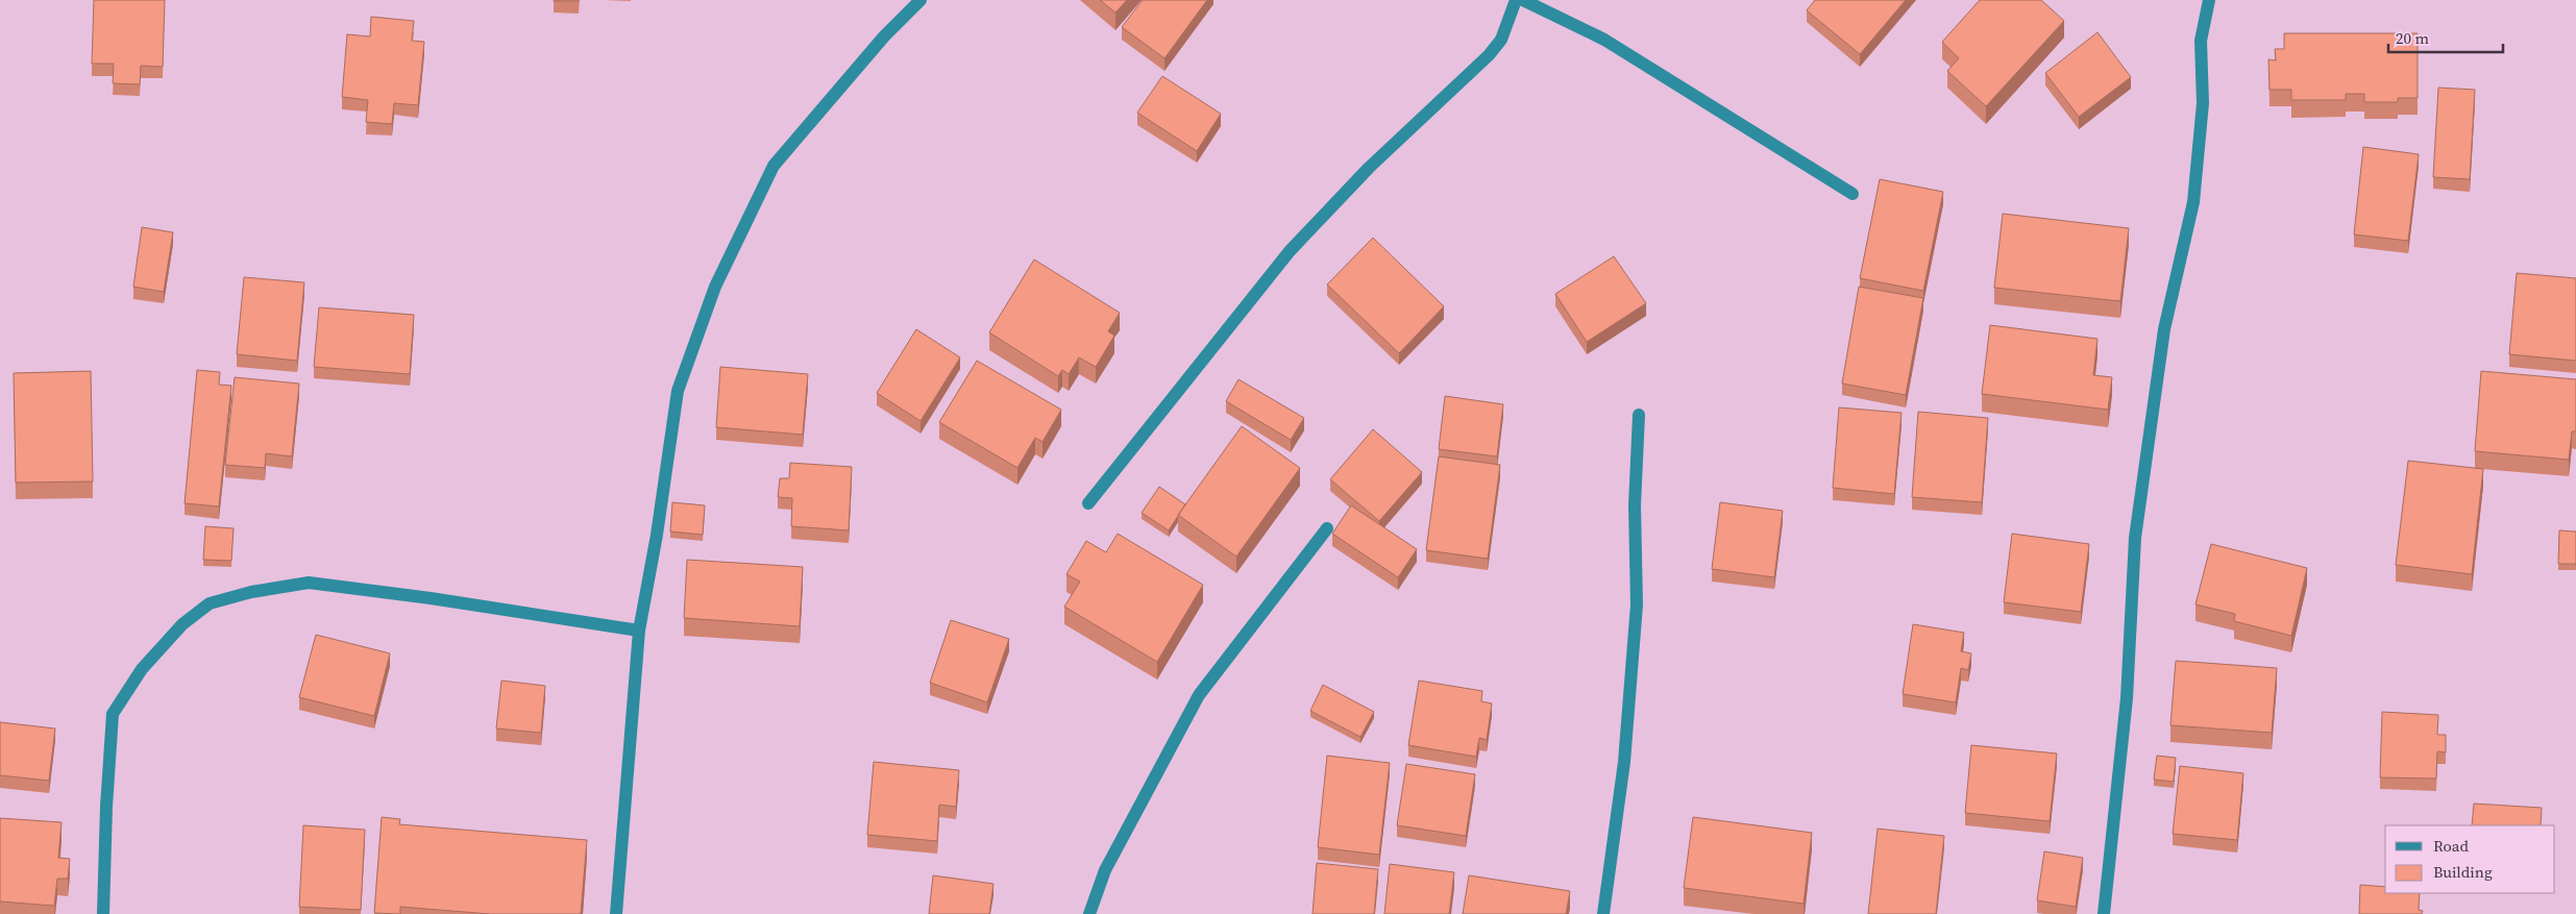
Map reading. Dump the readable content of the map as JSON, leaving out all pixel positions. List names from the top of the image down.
{
  "legend": ["Road", "Building"],
  "scale_bar": "20 m"
}
